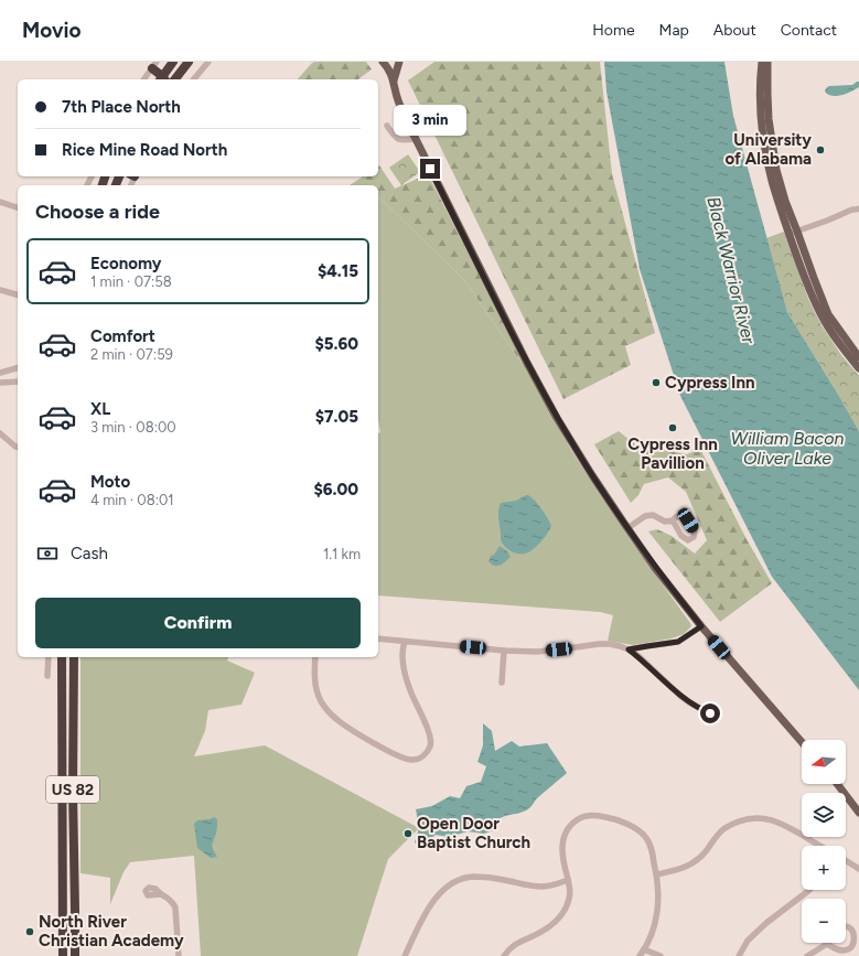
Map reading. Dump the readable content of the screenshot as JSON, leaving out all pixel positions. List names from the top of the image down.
{
  "streets": {
    "highway": ["US 82"]
  },
  "water": ["Black Warrior River", "William Bacon Oliver Lake"],
  "places": [
    "University of Alabama",
    "Cypress Inn",
    "Cypress Inn Pavillion",
    "Open Door Baptist Church",
    "North River Christian Academy"
  ],
  "north": "left",
  "page": {
    "header": "Movio",
    "nav": [
      "Home",
      "Map",
      "About",
      "Contact"
    ],
    "banner": ["7th Place North", "Rice Mine Road North"],
    "bubble": "3 min",
    "heading": "Choose a ride",
    "list": [
      {
        "name": "Economy",
        "note": "1 min · 07:58",
        "value": "$4.15"
      },
      {
        "name": "Comfort",
        "note": "2 min · 07:59",
        "value": "$5.60"
      },
      {
        "name": "XL",
        "note": "3 min · 08:00",
        "value": "$7.05"
      },
      {
        "name": "Moto",
        "note": "4 min · 08:01",
        "value": "$6.00"
      }
    ],
    "pay": ["Cash", "1.1 km"],
    "buttons": "Confirm",
    "map_buttons": ["+", "−"]
  }
}
